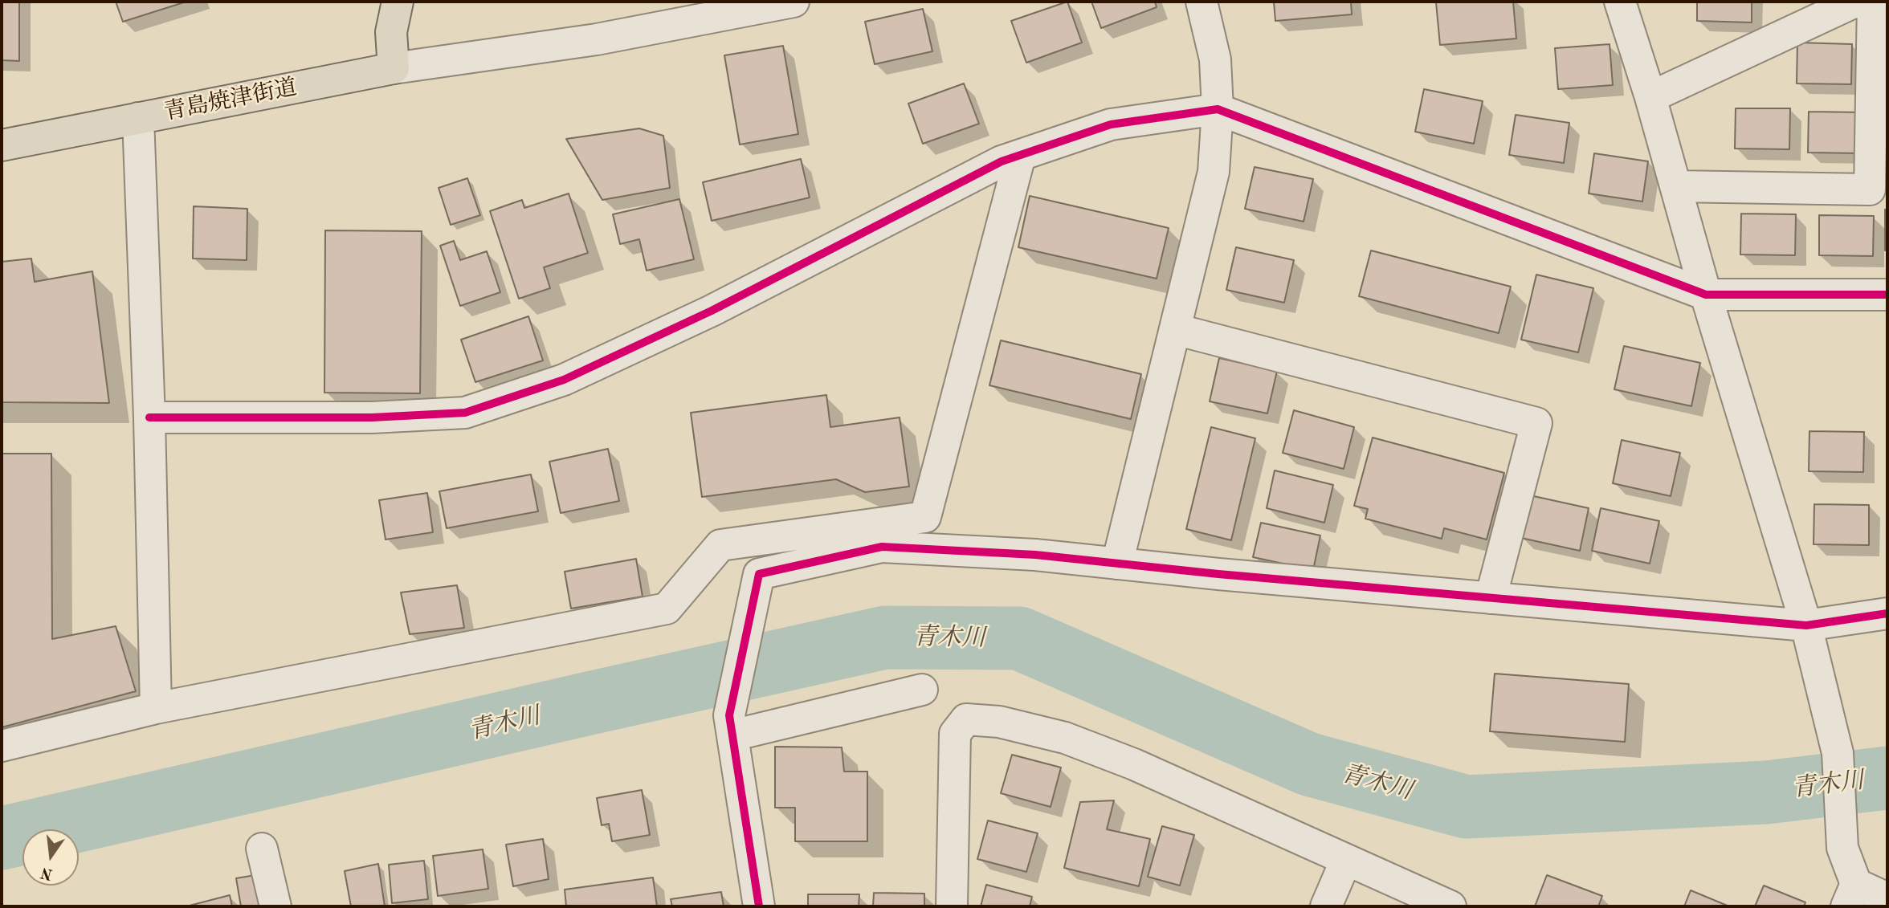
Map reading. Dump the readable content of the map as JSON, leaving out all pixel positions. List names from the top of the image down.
{
  "streets": {
    "main road": ["青島焼津街道"]
  },
  "water": ["青木川"],
  "north": "bottom"
}
